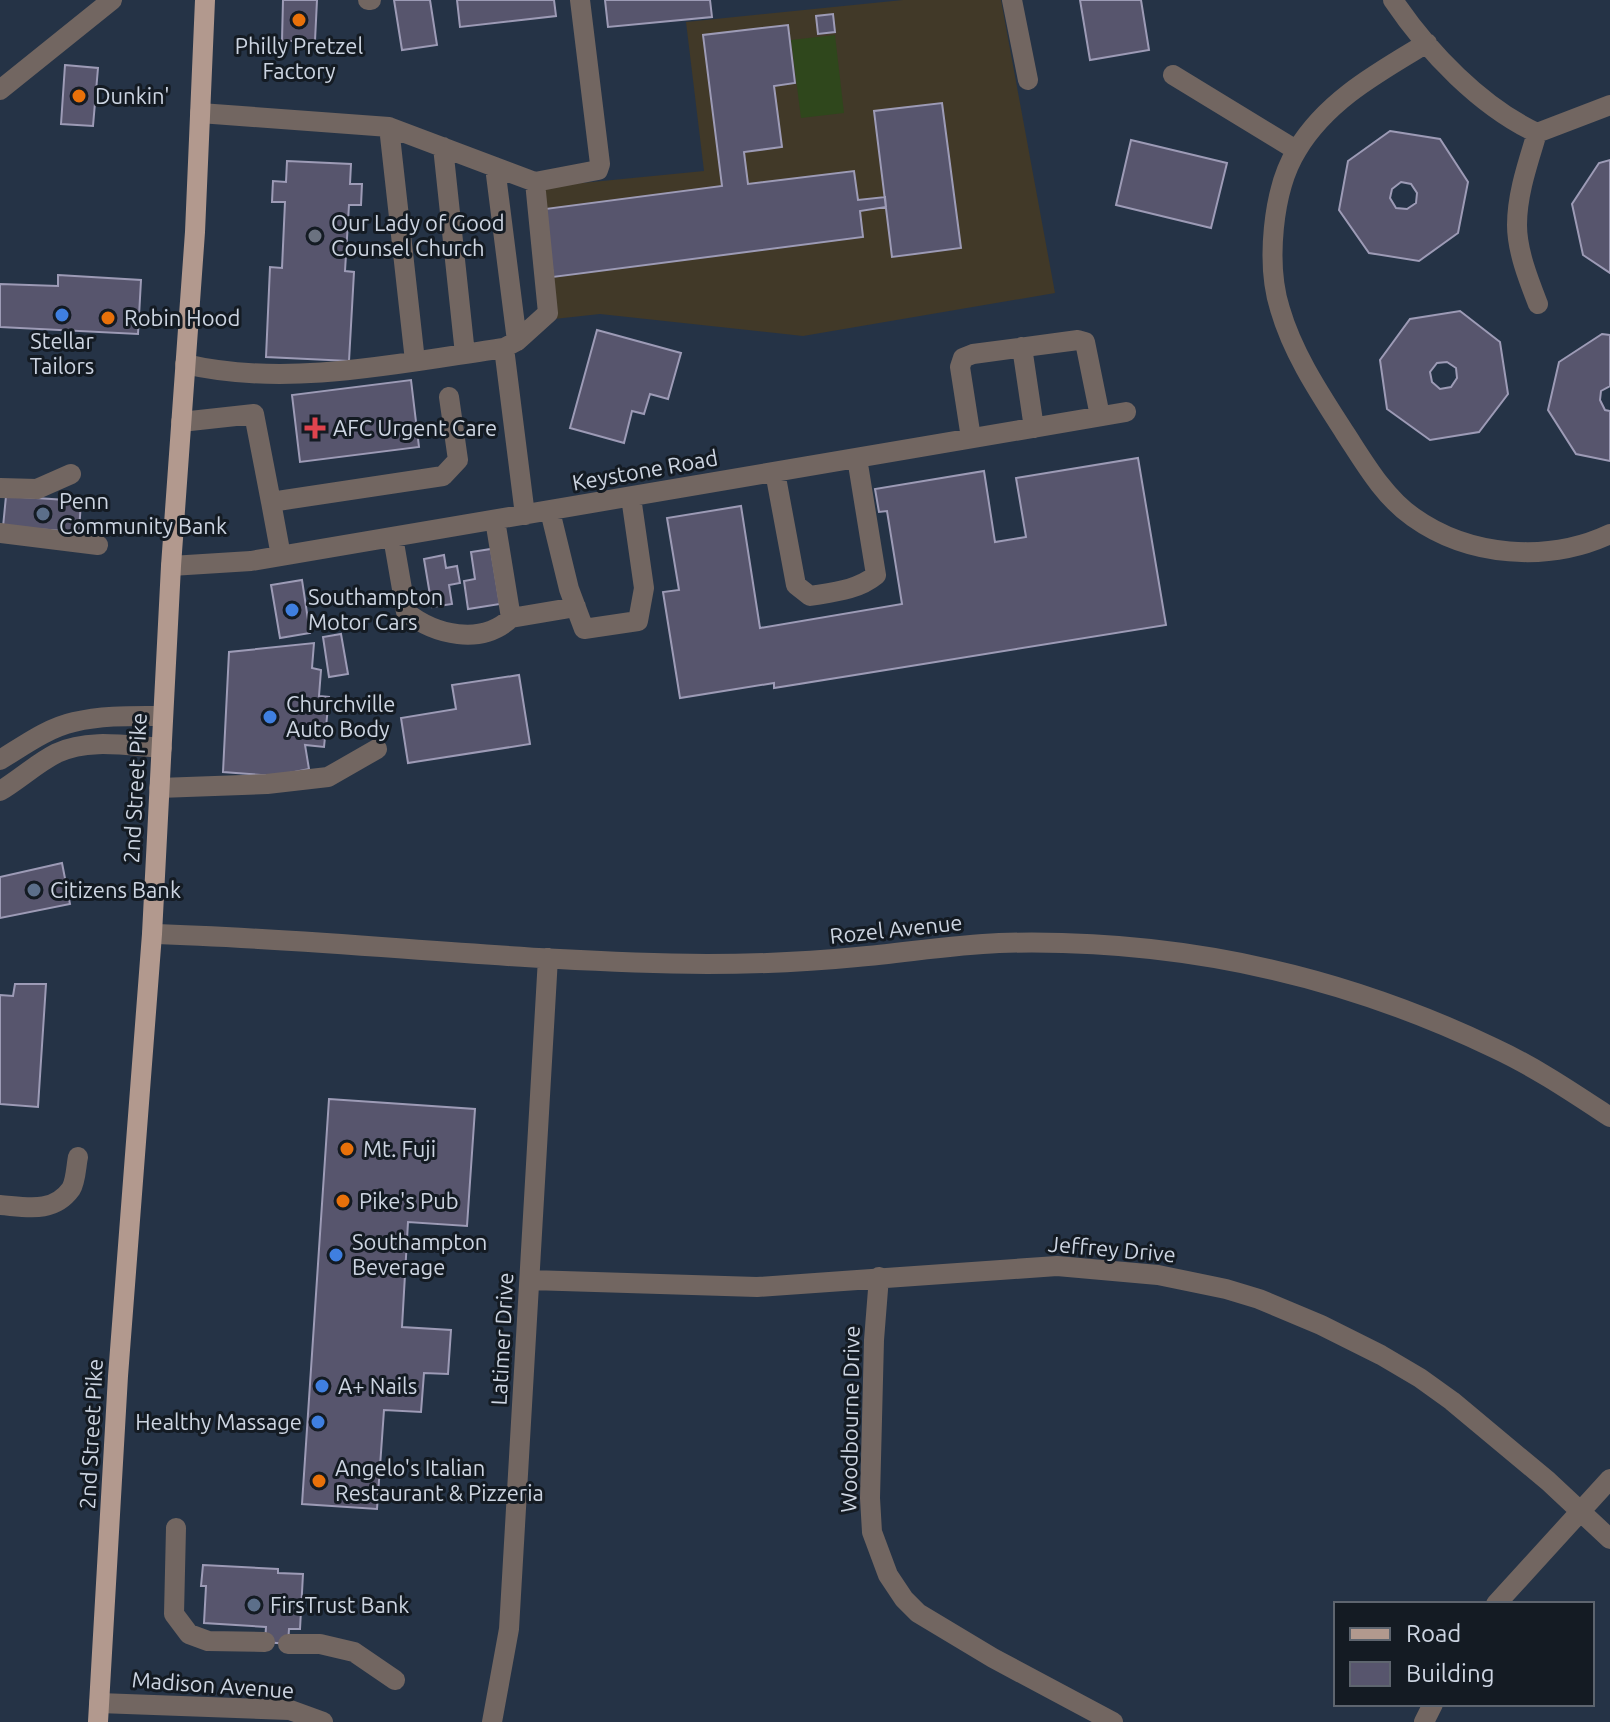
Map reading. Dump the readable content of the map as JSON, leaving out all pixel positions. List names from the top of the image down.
{
  "streets": {
    "main road": ["2nd Street Pike"],
    "street": [
      "Keystone Road",
      "Rozel Avenue",
      "Jeffrey Drive",
      "Latimer Drive",
      "Woodbourne Drive",
      "Madison Avenue"
    ]
  },
  "crossings": [
    ["Keystone Road", "2nd Street Pike"],
    ["2nd Street Pike", "Rozel Avenue"],
    ["2nd Street Pike", "Madison Avenue"],
    ["Rozel Avenue", "Latimer Drive"],
    ["Jeffrey Drive", "Latimer Drive"],
    ["Jeffrey Drive", "Woodbourne Drive"]
  ],
  "places": {
    "other": [
      "Philly Pretzel Factory",
      "Dunkin'",
      "Our Lady of Good Counsel Church",
      "Stellar Tailors",
      "Robin Hood",
      "Penn Community Bank",
      "Southampton Motor Cars",
      "Churchville Auto Body",
      "Citizens Bank",
      "Mt. Fuji",
      "Pike's Pub",
      "Southampton Beverage",
      "A+ Nails",
      "Healthy Massage",
      "Angelo's Italian Restaurant & Pizzeria",
      "FirsTrust Bank"
    ],
    "health": ["AFC Urgent Care"]
  },
  "legend": ["Road", "Building"]
}
